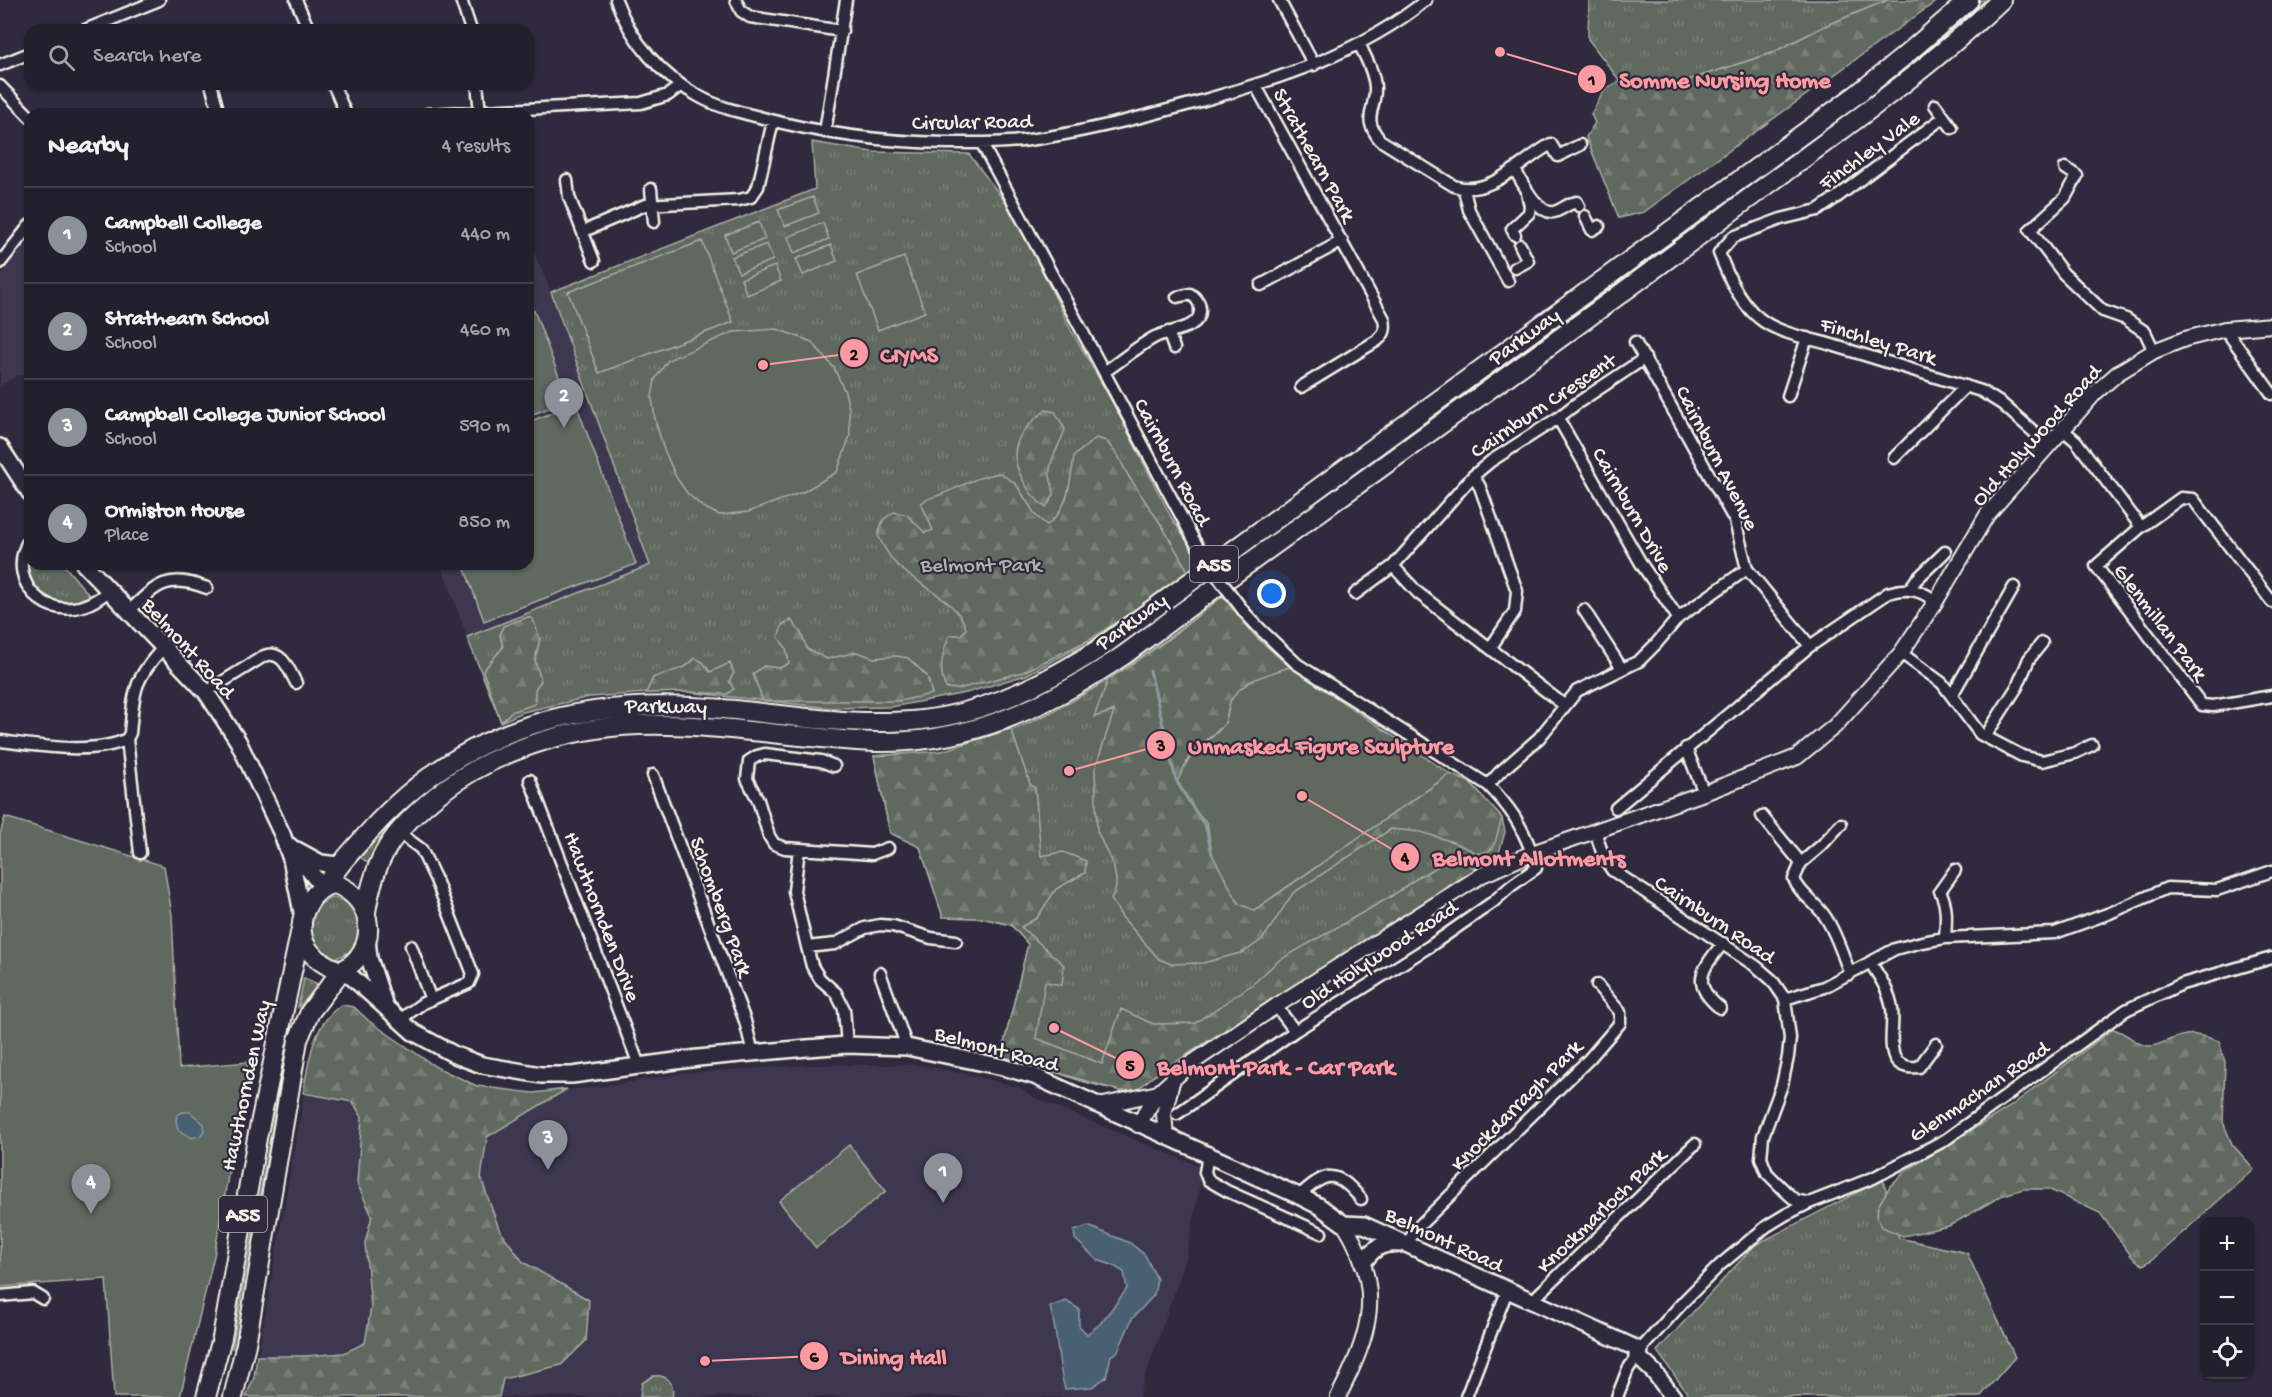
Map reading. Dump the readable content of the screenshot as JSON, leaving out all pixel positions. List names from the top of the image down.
{
  "streets": {
    "highway": ["Parkway", "A55", "Hawthornden Way"],
    "main road": ["Belmont Road"],
    "street": [
      "Circular Road",
      "Finchley Vale",
      "Strathearn Park",
      "Finchley Park",
      "Cairnburn Crescent",
      "Old Holywood Road",
      "Cairnburn Avenue",
      "Cairnburn Road",
      "Cairnburn Drive",
      "Glenmillan Park",
      "Schomberg Park",
      "Hawthornden Drive",
      "Glenmachan Road",
      "Knockdarragh Park",
      "Knockmarloch Park"
    ]
  },
  "crossings": [
    ["Circular Road", "Strathearn Park"],
    ["Circular Road", "Cairnburn Road"],
    ["Finchley Vale", "Finchley Park"],
    ["Parkway", "A55"],
    ["Parkway", "Belmont Road"],
    ["Parkway", "Hawthornden Way"],
    ["Finchley Park", "Old Holywood Road"],
    ["Cairnburn Crescent", "Cairnburn Avenue"],
    ["Cairnburn Crescent", "Cairnburn Drive"],
    ["Old Holywood Road", "Cairnburn Road"],
    ["Old Holywood Road", "Glenmillan Park"],
    ["Old Holywood Road", "Belmont Road"],
    ["A55", "Belmont Road"],
    ["A55", "Hawthornden Way"],
    ["Belmont Road", "Schomberg Park"],
    ["Belmont Road", "Hawthornden Drive"],
    ["Belmont Road", "Hawthornden Way"],
    ["Belmont Road", "Glenmachan Road"],
    ["Belmont Road", "Knockdarragh Park"],
    ["Belmont Road", "Knockmarloch Park"]
  ],
  "parks": ["Belmont Park"],
  "places": [
    "Somme Nursing Home",
    "CIYMS",
    "Unmasked Figure Sculpture",
    "Belmont Allotments",
    "Belmont Park - Car Park",
    "Dining Hall"
  ],
  "page": {
    "search": "Search here",
    "heading": ["Nearby", "4 results"],
    "list": [
      {
        "mark": "1",
        "name": "Campbell College",
        "note": "School",
        "value": "440 m"
      },
      {
        "mark": "2",
        "name": "Strathearn School",
        "note": "School",
        "value": "460 m"
      },
      {
        "mark": "3",
        "name": "Campbell College Junior School",
        "note": "School",
        "value": "590 m"
      },
      {
        "mark": "4",
        "name": "Ormiston House",
        "note": "Place",
        "value": "850 m"
      }
    ],
    "pins": [
      "2",
      "3",
      "1",
      "4"
    ],
    "map_buttons": ["+", "−"]
  }
}
